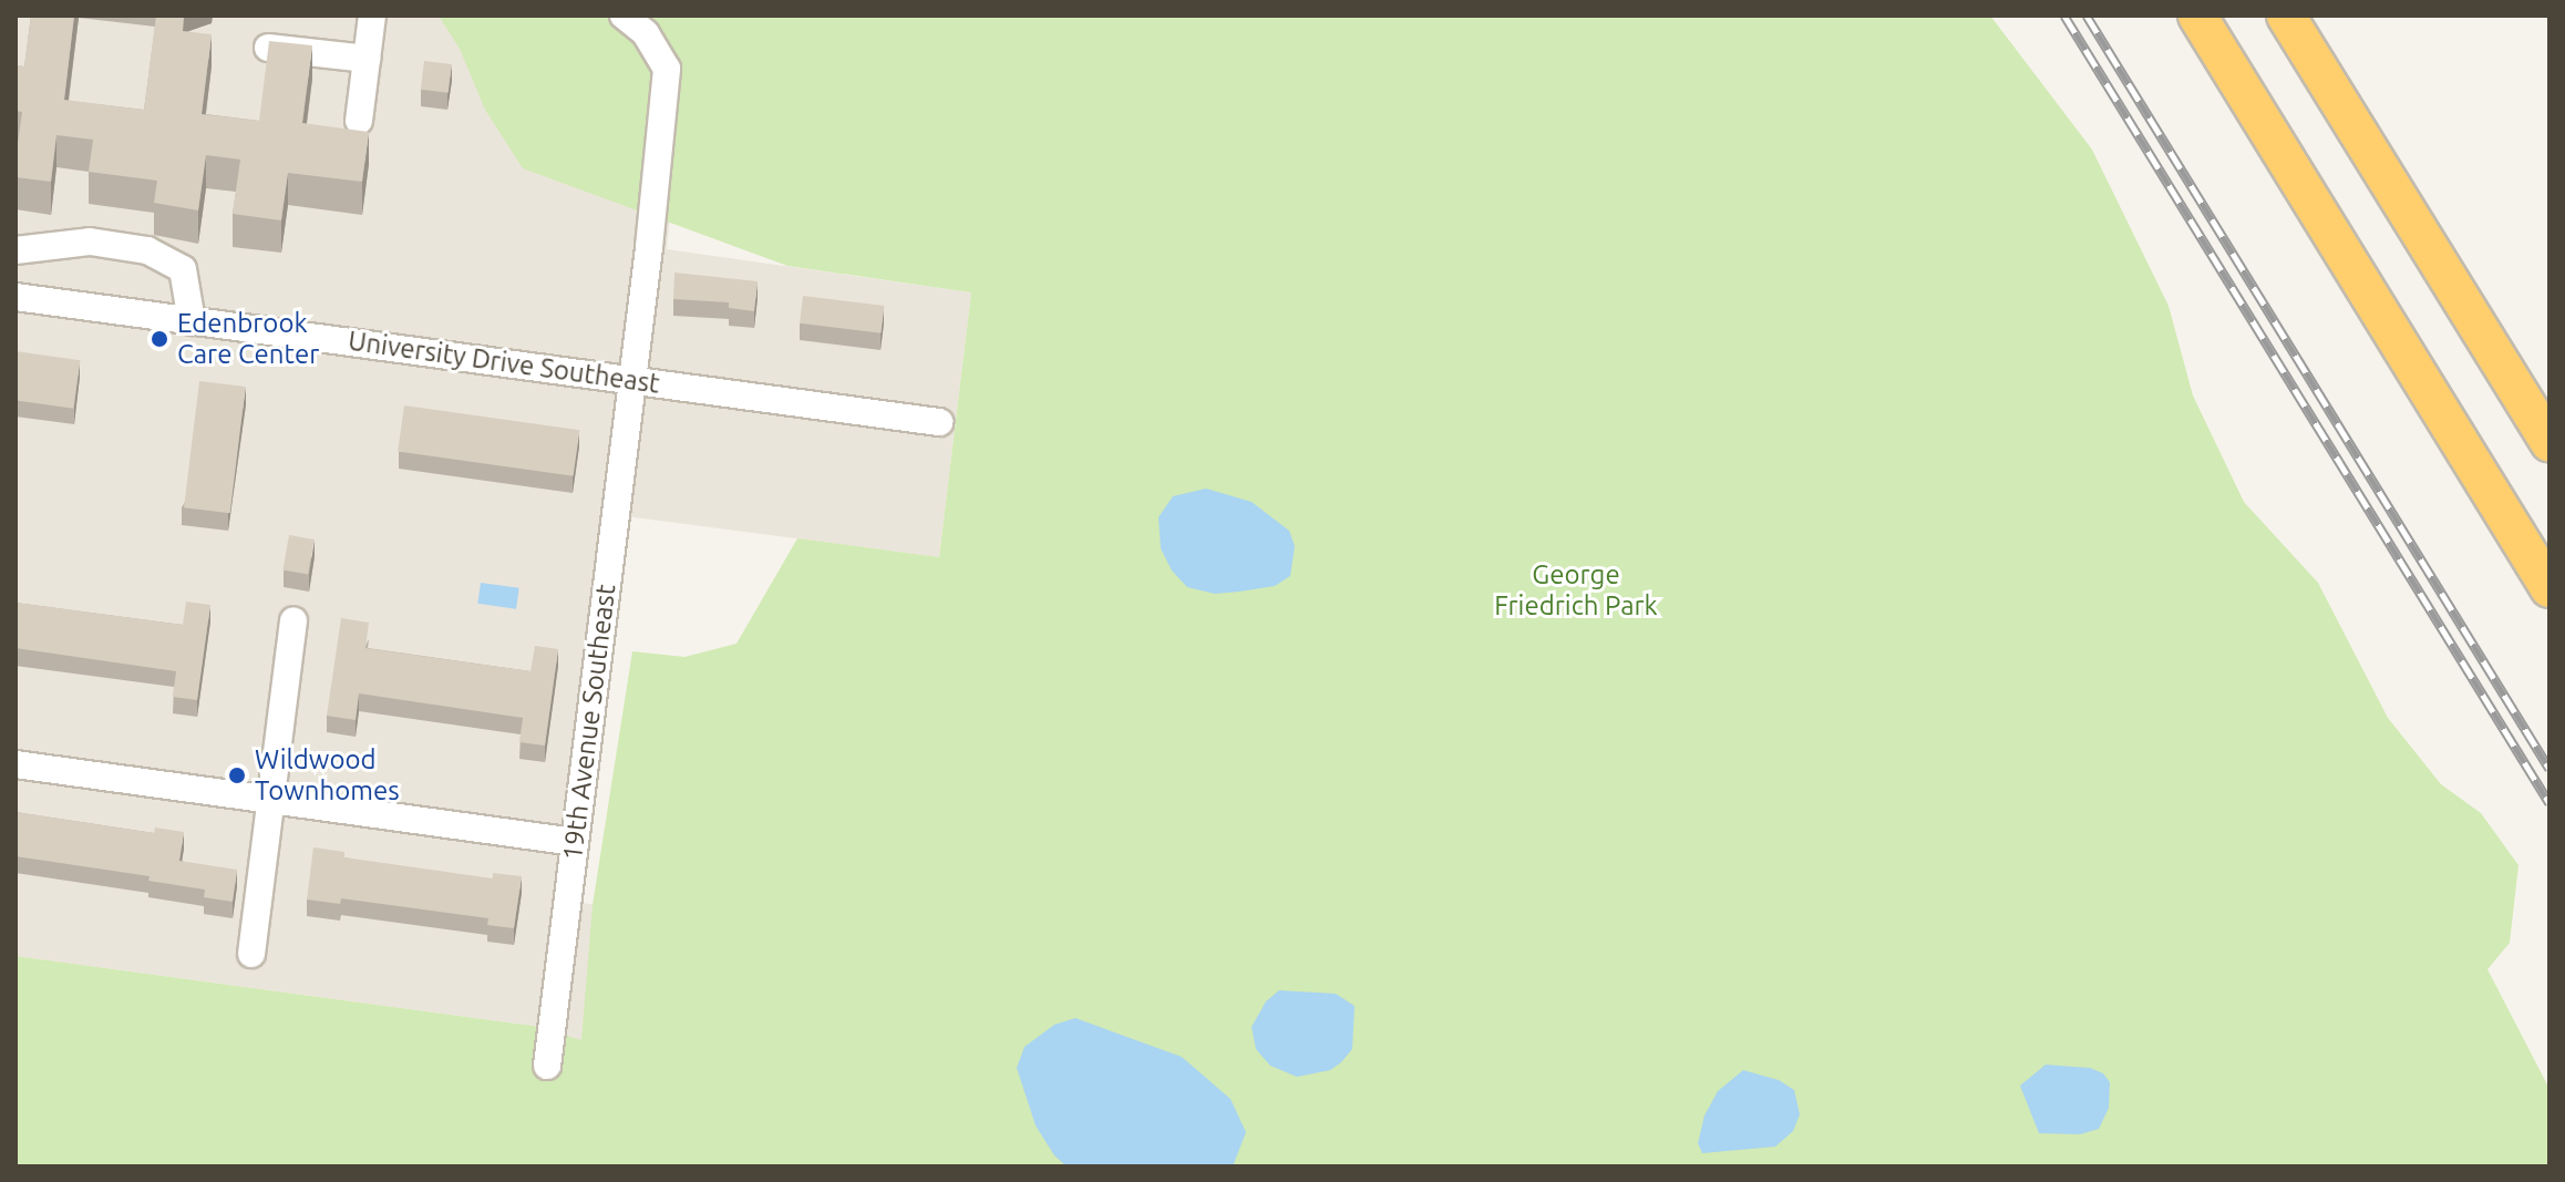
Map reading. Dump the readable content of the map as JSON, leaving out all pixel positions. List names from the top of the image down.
{
  "streets": {
    "street": ["University Drive Southeast", "19th Avenue Southeast"]
  },
  "crossings": [
    ["University Drive Southeast", "19th Avenue Southeast"]
  ],
  "parks": ["George Friedrich Park"],
  "places": ["Edenbrook Care Center", "Wildwood Townhomes"]
}
